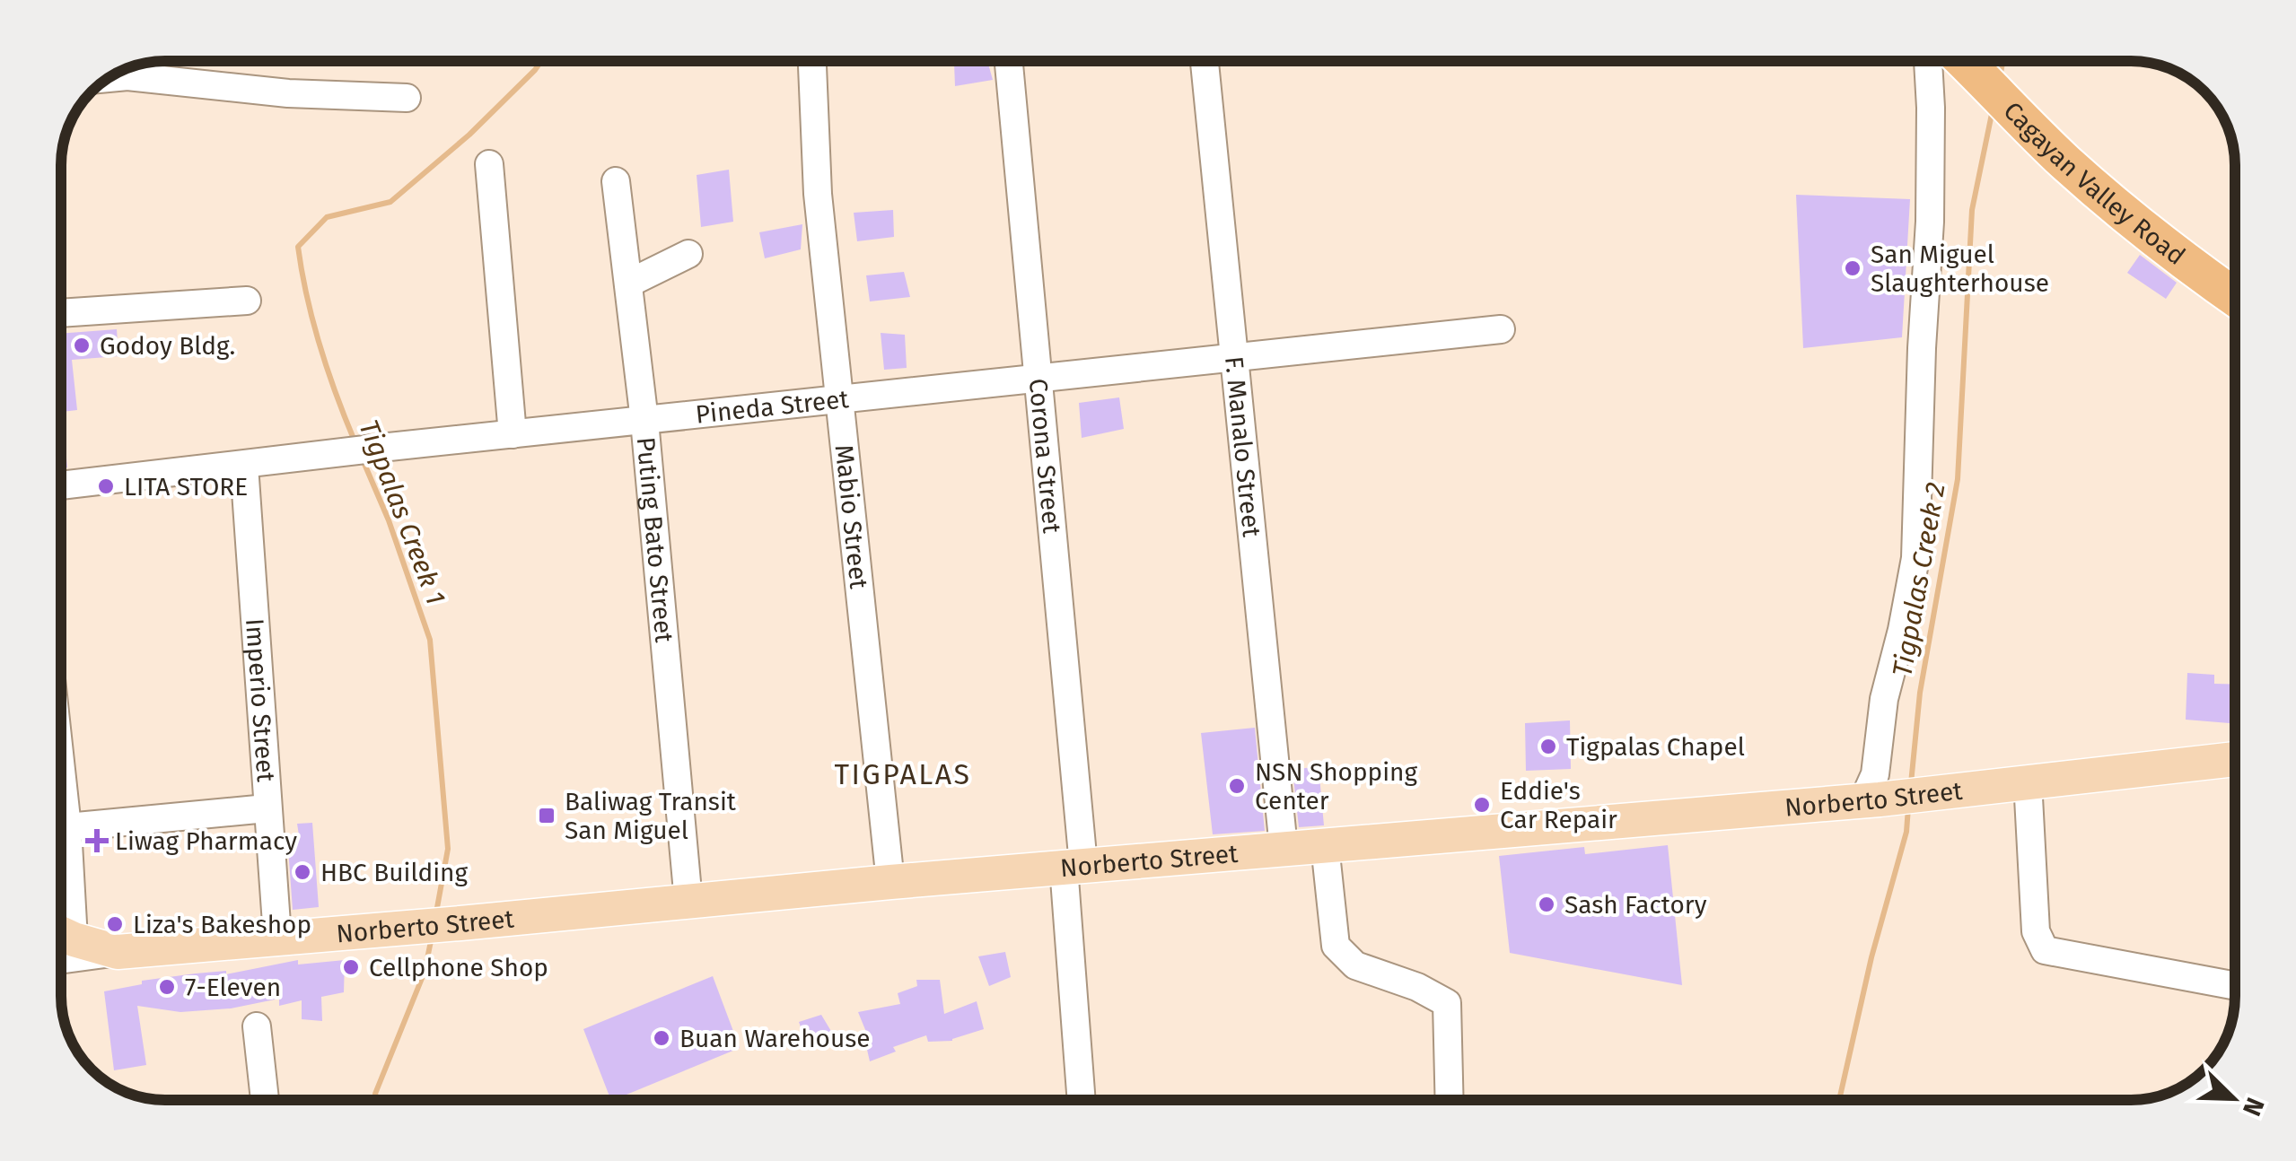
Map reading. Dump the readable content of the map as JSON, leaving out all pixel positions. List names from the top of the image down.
{
  "streets": {
    "highway": ["Cagayan Valley Road"],
    "main road": ["Norberto Street"],
    "street": [
      "Pineda Street",
      "F. Manalo Street",
      "Corona Street",
      "Mabio Street",
      "Puting Bato Street",
      "Imperio Street"
    ]
  },
  "crossings": [
    ["Pineda Street", "F. Manalo Street"],
    ["Pineda Street", "Corona Street"],
    ["Pineda Street", "Mabio Street"],
    ["Pineda Street", "Puting Bato Street"],
    ["Pineda Street", "Imperio Street"],
    ["F. Manalo Street", "Norberto Street"],
    ["Corona Street", "Norberto Street"],
    ["Mabio Street", "Norberto Street"],
    ["Puting Bato Street", "Norberto Street"],
    ["Imperio Street", "Norberto Street"]
  ],
  "districts": ["TIGPALAS"],
  "water": ["Tigpalas Creek 1", "Tigpalas Creek 2"],
  "places": {
    "other": [
      "San Miguel Slaughterhouse",
      "Godoy Bldg.",
      "LITA STORE",
      "Tigpalas Chapel",
      "NSN Shopping Center",
      "Eddie's Car Repair",
      "HBC Building",
      "Sash Factory",
      "Liza's Bakeshop",
      "Cellphone Shop",
      "7-Eleven",
      "Buan Warehouse"
    ],
    "transit": ["Baliwag Transit San Miguel"],
    "health": ["Liwag Pharmacy"]
  },
  "north": "bottom right"
}
